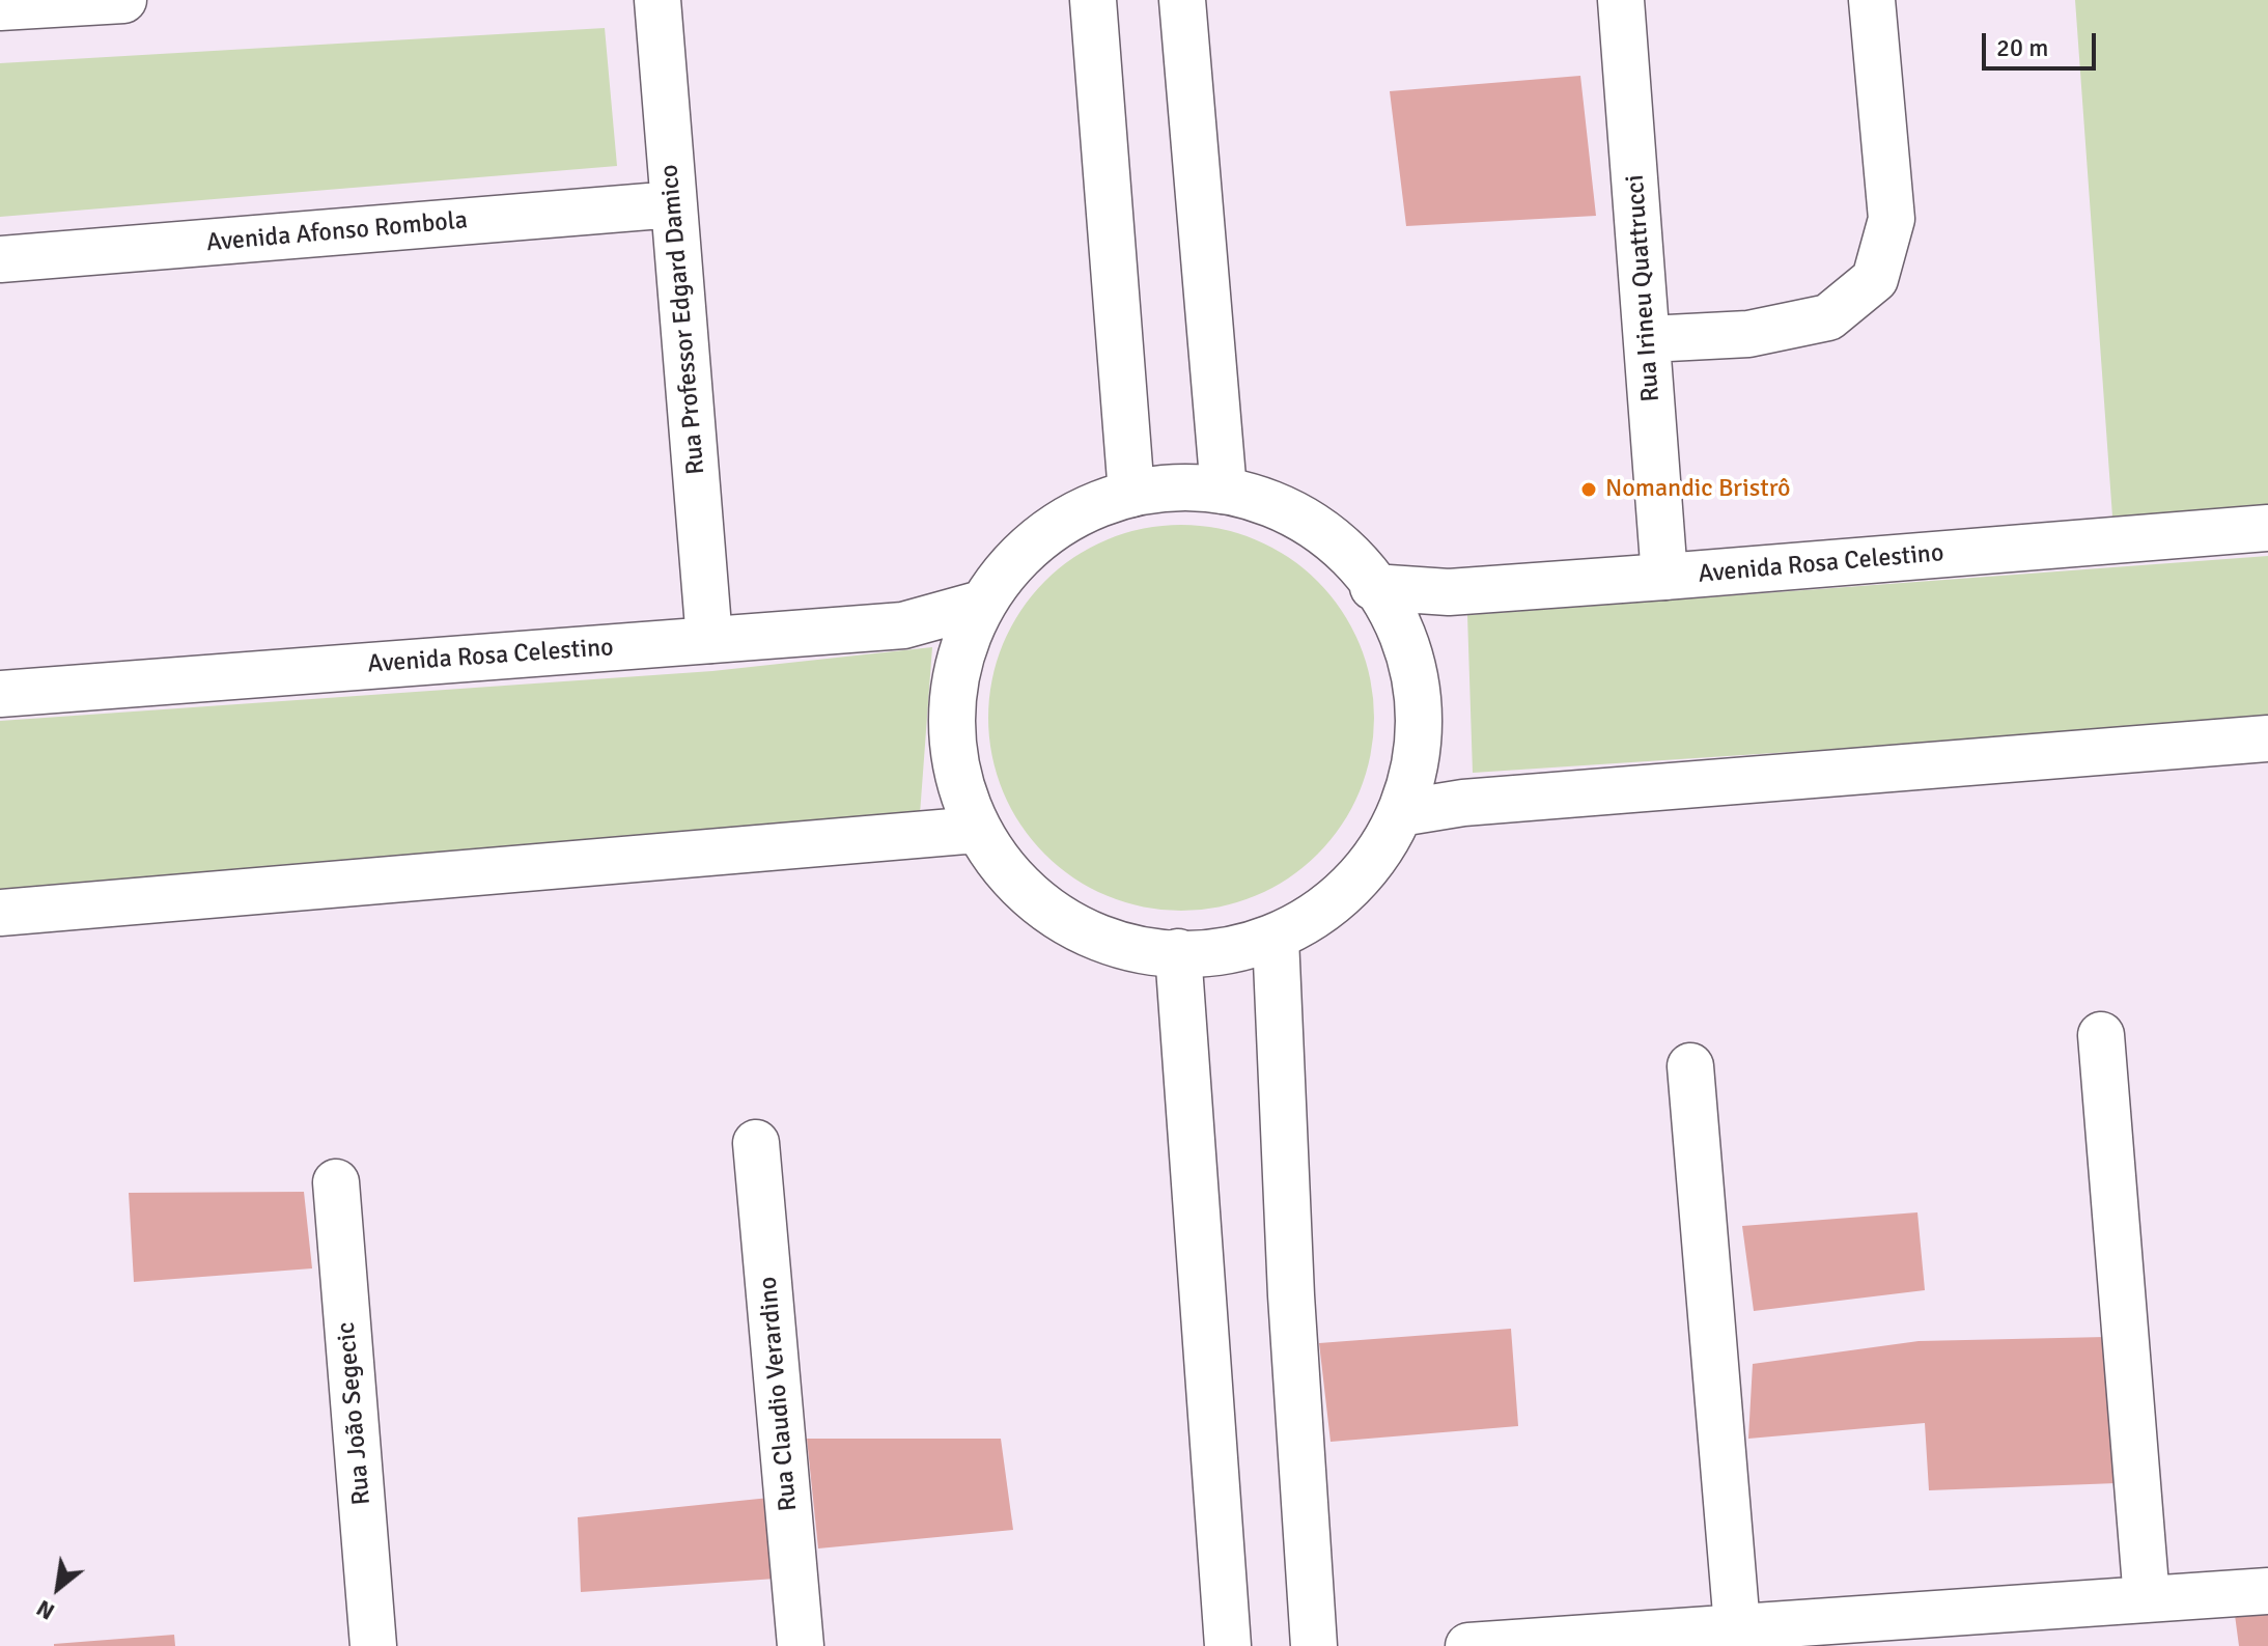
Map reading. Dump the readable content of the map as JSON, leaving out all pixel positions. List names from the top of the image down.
{
  "streets": {
    "street": [
      "Avenida Afonso Rombola",
      "Rua Irineu Quattrucci",
      "Rua Professor Edgard Damico",
      "Avenida Rosa Celestino",
      "Rua Claudio Verardino",
      "Rua João Segecic"
    ]
  },
  "crossings": [
    ["Avenida Afonso Rombola", "Rua Professor Edgard Damico"],
    ["Rua Irineu Quattrucci", "Avenida Rosa Celestino"],
    ["Rua Professor Edgard Damico", "Avenida Rosa Celestino"]
  ],
  "places": ["Nomandic Bristrô"],
  "scale_bar": "20 m",
  "north": "bottom left"
}
